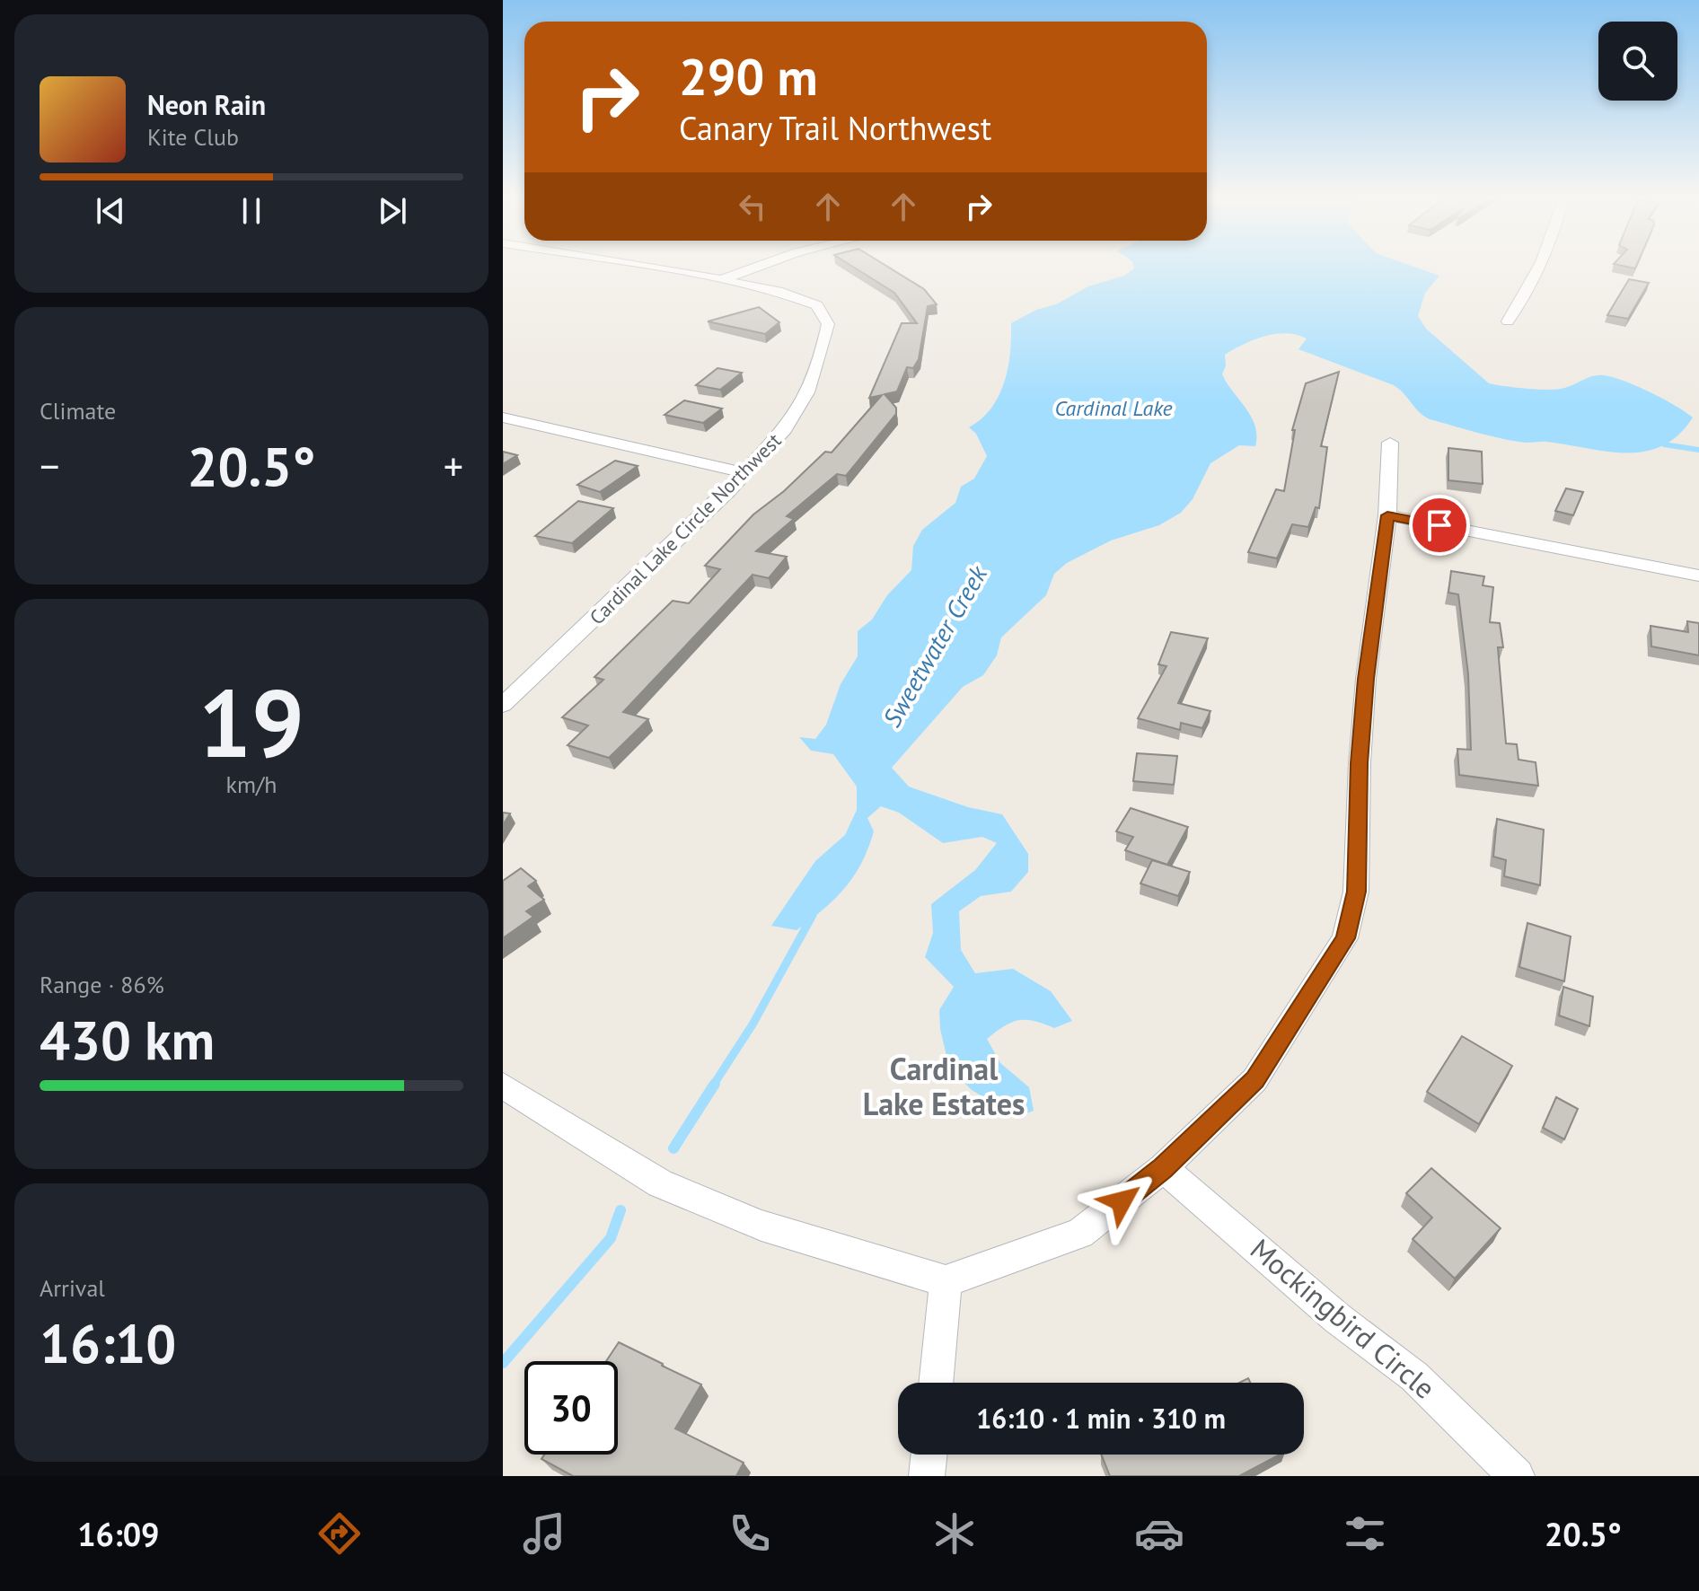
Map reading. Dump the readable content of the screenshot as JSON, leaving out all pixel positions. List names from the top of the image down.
{
  "streets": {
    "street": ["Cardinal Lake Circle Northwest", "Mockingbird Circle"]
  },
  "districts": ["Cardinal Lake Estates"],
  "water": ["Cardinal Lake", "Sweetwater Creek"],
  "page": {
    "turn": ["290 m", "Canary Trail Northwest"],
    "song": ["Neon Rain", "Kite Club"],
    "tile": [
      "Climate",
      ["19", "km/h"],
      ["Range · 86%", "430 km"],
      ["Arrival", "16:10"]
    ],
    "heat": ["−", "20.5°", "+"],
    "limit": "30",
    "trip": "16:10 · 1 min · 310 m",
    "tabs": ["16:09", "20.5°"]
  }
}
